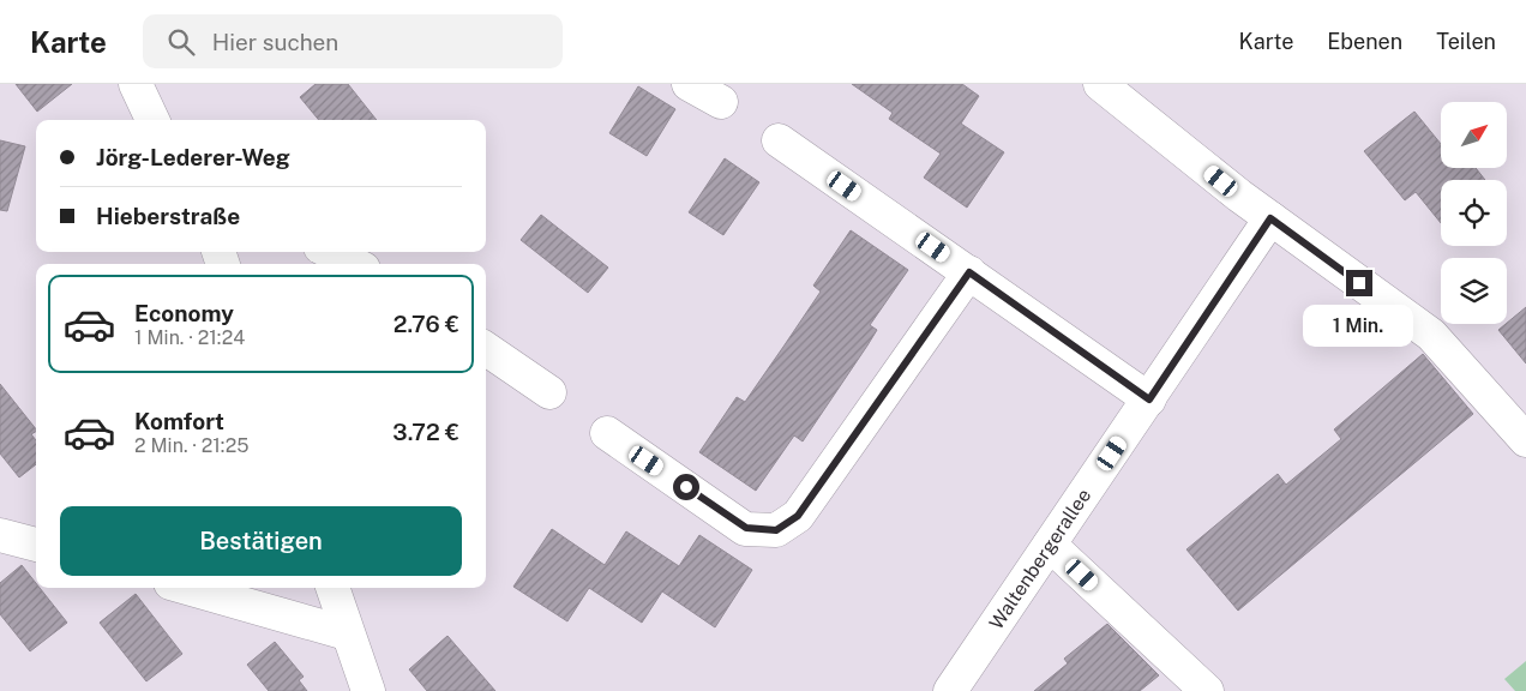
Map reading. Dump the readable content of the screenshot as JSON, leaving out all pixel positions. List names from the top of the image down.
{
  "streets": {
    "street": ["Waltenbergerallee"]
  },
  "north": "top right",
  "page": {
    "header": "Karte",
    "search": "Hier suchen",
    "nav": ["Karte", "Ebenen", "Teilen"],
    "banner": ["Jörg-Lederer-Weg", "Hieberstraße"],
    "list": [
      {
        "name": "Economy",
        "note": "1 Min. · 21:24",
        "value": "2.76 €"
      },
      {
        "name": "Komfort",
        "note": "2 Min. · 21:25",
        "value": "3.72 €"
      }
    ],
    "bubble": "1 Min.",
    "buttons": "Bestätigen"
  }
}
